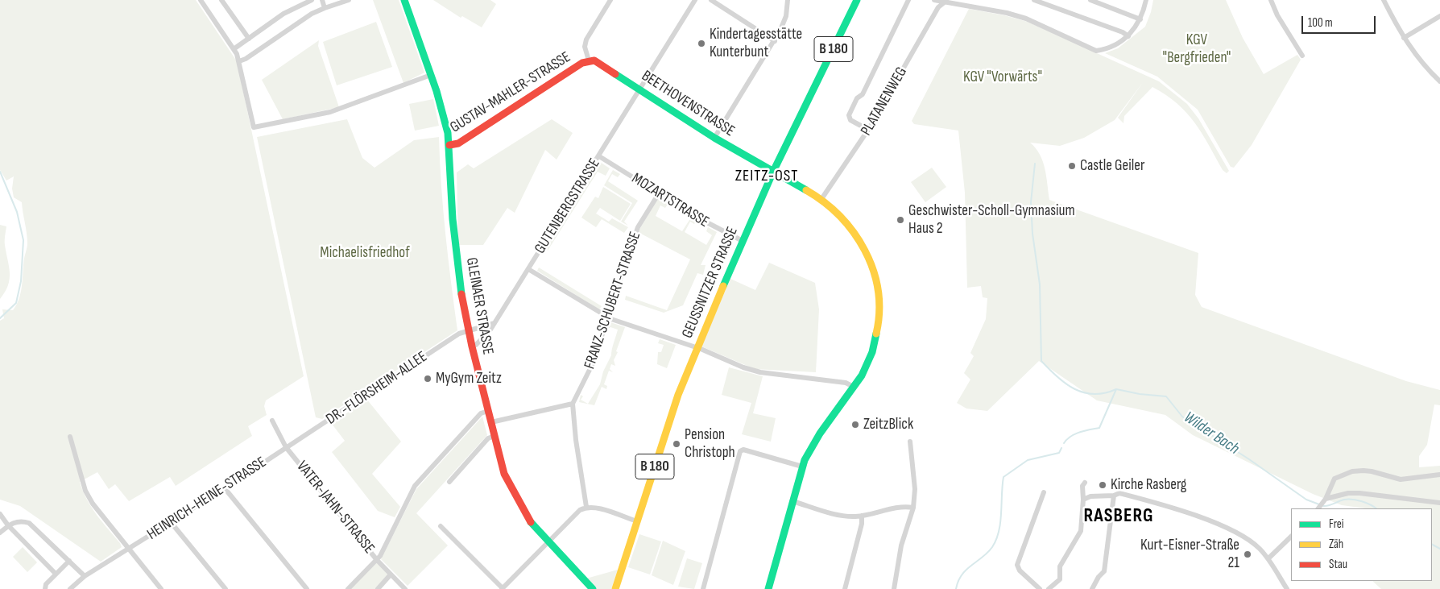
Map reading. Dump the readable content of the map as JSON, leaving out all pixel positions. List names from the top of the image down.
{
  "streets": {
    "street": [
      "B 180",
      "GUSTAV-MAHLER-STRASSE",
      "PLATANENWEG",
      "BEETHOVENSTRASSE",
      "MOZARTSTRASSE",
      "GUTENBERGSTRASSE",
      "GEUSSNITZER STRASSE",
      "FRANZ-SCHUBERT-STRASSE",
      "GLEINAER STRASSE",
      "DR.-FLÖRSHEIM-ALLEE",
      "HEINRICH-HEINE-STRASSE",
      "VATER-JAHN-STRASSE"
    ]
  },
  "crossings": [
    ["GUSTAV-MAHLER-STRASSE", "BEETHOVENSTRASSE"],
    ["GUSTAV-MAHLER-STRASSE", "GLEINAER STRASSE"],
    ["PLATANENWEG", "BEETHOVENSTRASSE"],
    ["BEETHOVENSTRASSE", "GUTENBERGSTRASSE"],
    ["BEETHOVENSTRASSE", "GEUSSNITZER STRASSE"],
    ["MOZARTSTRASSE", "GUTENBERGSTRASSE"],
    ["MOZARTSTRASSE", "GEUSSNITZER STRASSE"],
    ["MOZARTSTRASSE", "FRANZ-SCHUBERT-STRASSE"],
    ["GUTENBERGSTRASSE", "GLEINAER STRASSE"],
    ["GLEINAER STRASSE", "DR.-FLÖRSHEIM-ALLEE"],
    ["DR.-FLÖRSHEIM-ALLEE", "HEINRICH-HEINE-STRASSE"],
    ["DR.-FLÖRSHEIM-ALLEE", "VATER-JAHN-STRASSE"],
    ["HEINRICH-HEINE-STRASSE", "VATER-JAHN-STRASSE"]
  ],
  "districts": ["ZEITZ-OST", "RASBERG"],
  "water": ["Wilder Bach"],
  "parks": ["KGV \"Bergfrieden\"", "KGV \"Vorwärts\"", "Michaelisfriedhof"],
  "places": [
    "Kindertagesstätte Kunterbunt",
    "Castle Geiler",
    "Geschwister-Scholl-Gymnasium Haus 2",
    "MyGym Zeitz",
    "ZeitzBlick",
    "Pension Christoph",
    "Kirche Rasberg",
    "Kurt-Eisner-Straße 21"
  ],
  "legend": ["Frei", "Zäh", "Stau"],
  "scale_bar": "100 m"
}
